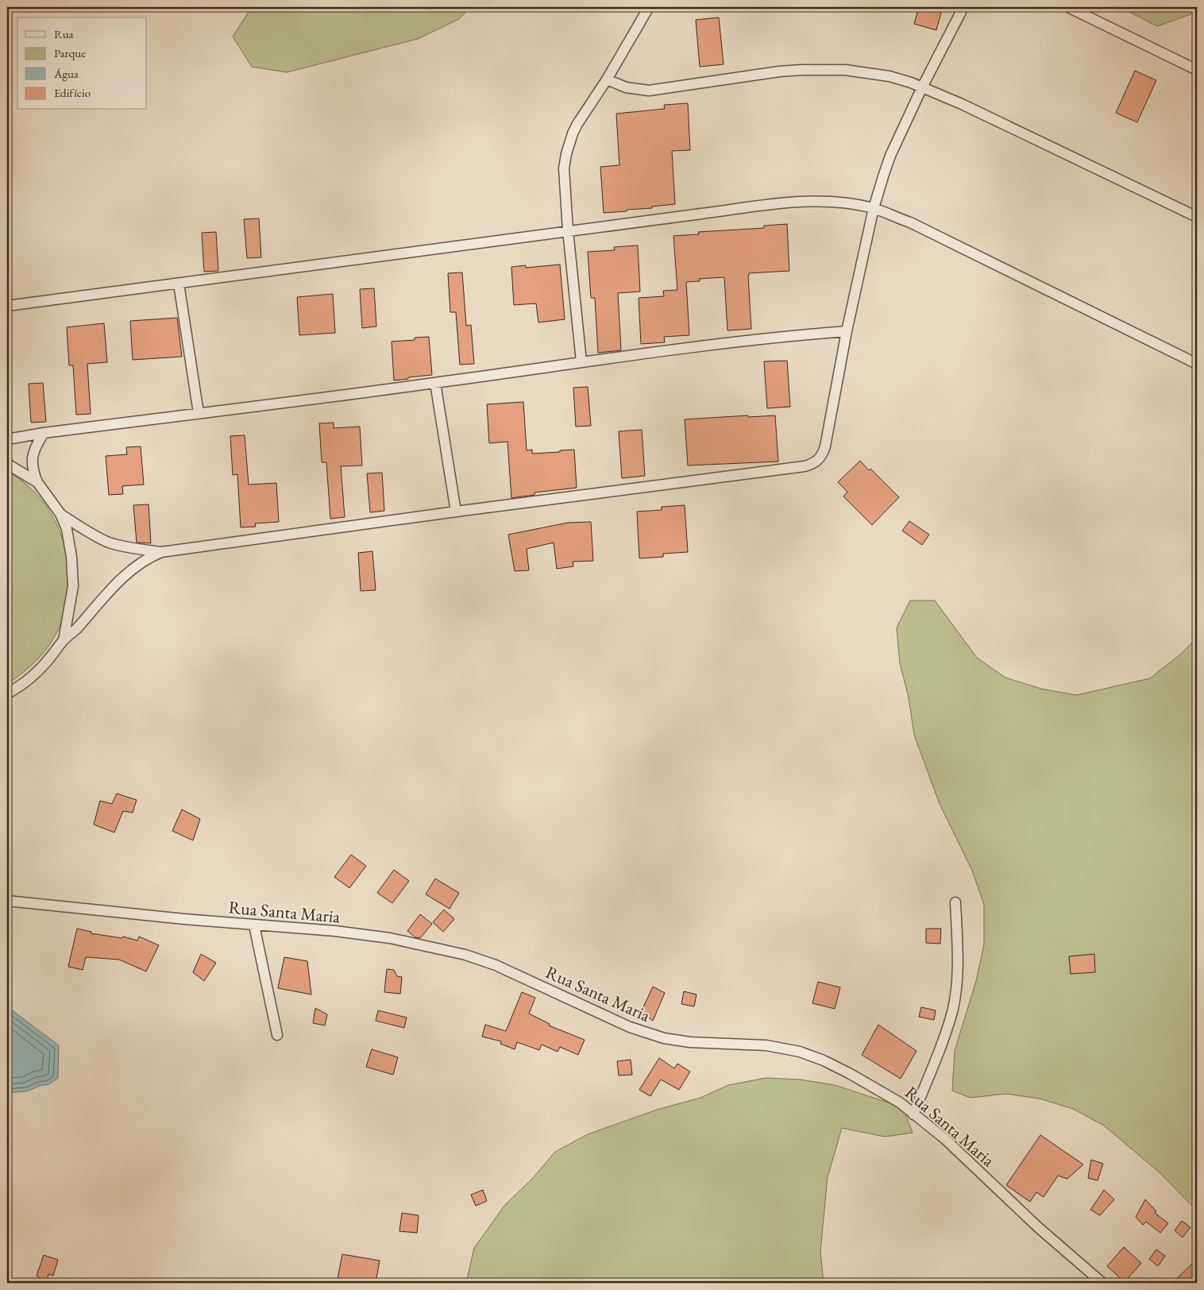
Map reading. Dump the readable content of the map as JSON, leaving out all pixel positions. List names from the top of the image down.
{
  "streets": {
    "street": ["Rua Santa Maria"]
  },
  "legend": [
    "Rua",
    "Parque",
    "Água",
    "Edifício"
  ]
}
